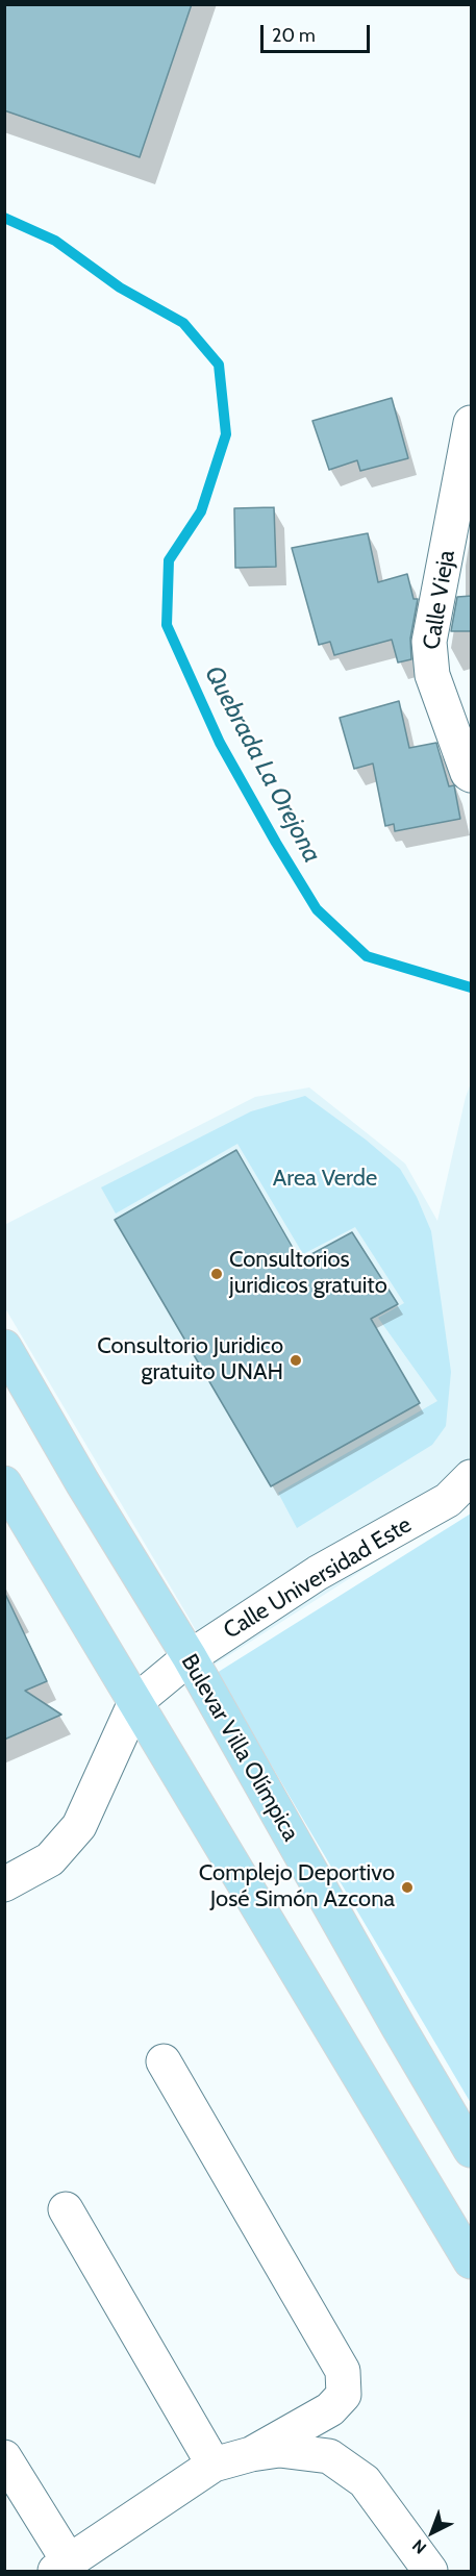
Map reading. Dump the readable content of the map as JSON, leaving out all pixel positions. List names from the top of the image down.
{
  "streets": {
    "main road": ["Bulevar Villa Olímpica"],
    "street": ["Calle Vieja", "Calle Universidad Este"]
  },
  "crossings": [
    ["Calle Universidad Este", "Bulevar Villa Olímpica"]
  ],
  "water": ["Quebrada La Orejona"],
  "parks": ["Area Verde"],
  "places": ["Consultorios juridicos gratuito", "Consultorio Juridico gratuito UNAH", "Complejo Deportivo José Simón Azcona"],
  "scale_bar": "20 m",
  "north": "bottom left"
}
